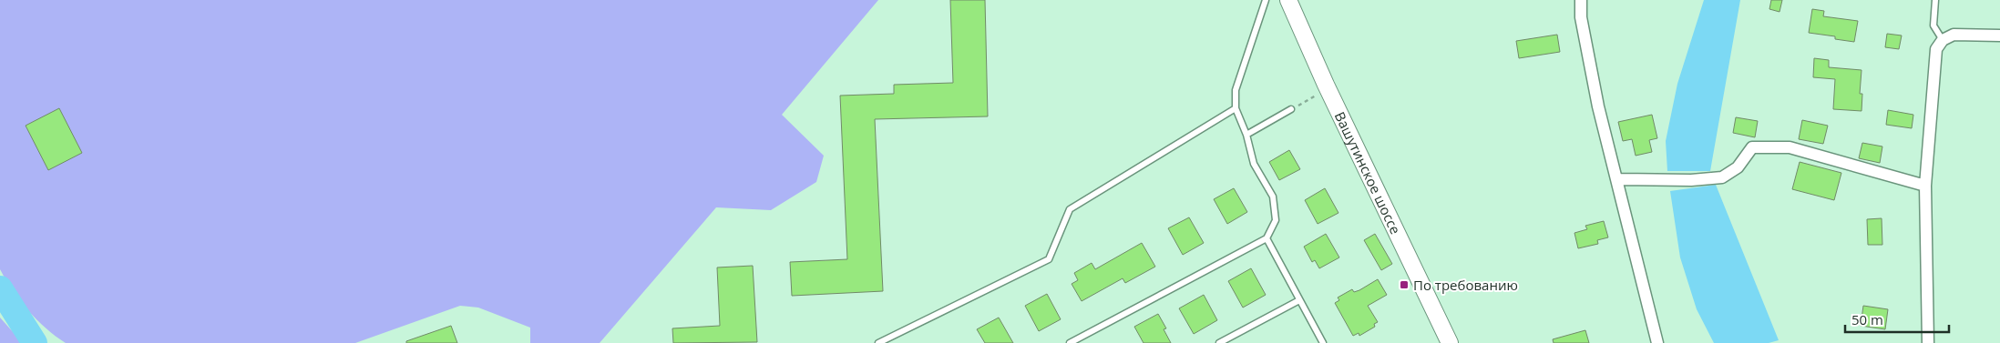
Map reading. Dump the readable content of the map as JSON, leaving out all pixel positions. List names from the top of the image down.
{
  "streets": {
    "street": ["Вашутинское шоссе"]
  },
  "places": {
    "transit": ["По требованию"]
  },
  "scale_bar": "50 m"
}
